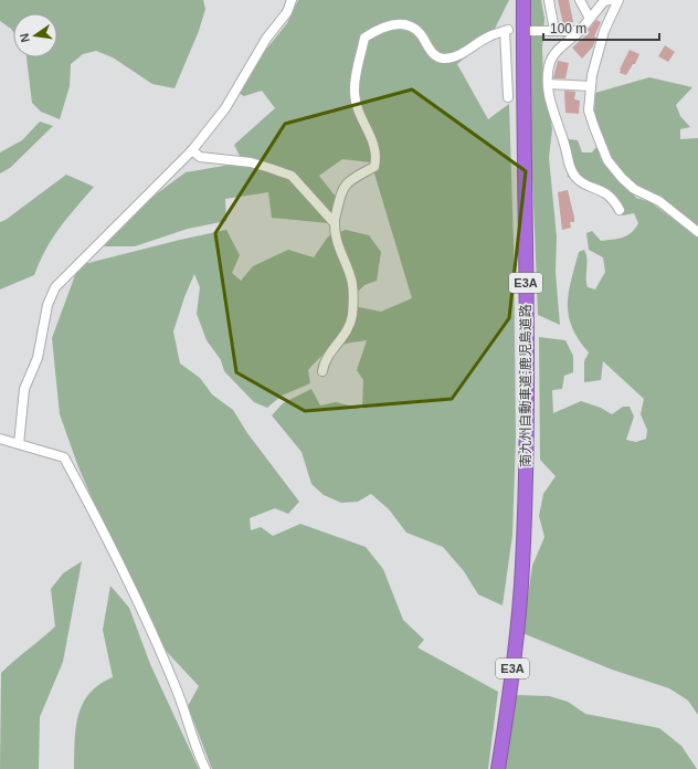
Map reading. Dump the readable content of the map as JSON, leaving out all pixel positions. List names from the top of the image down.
{
  "streets": {
    "highway": ["E3A", "南九州自動車道;鹿児島道路"]
  },
  "scale_bar": "100 m",
  "north": "left"
}
